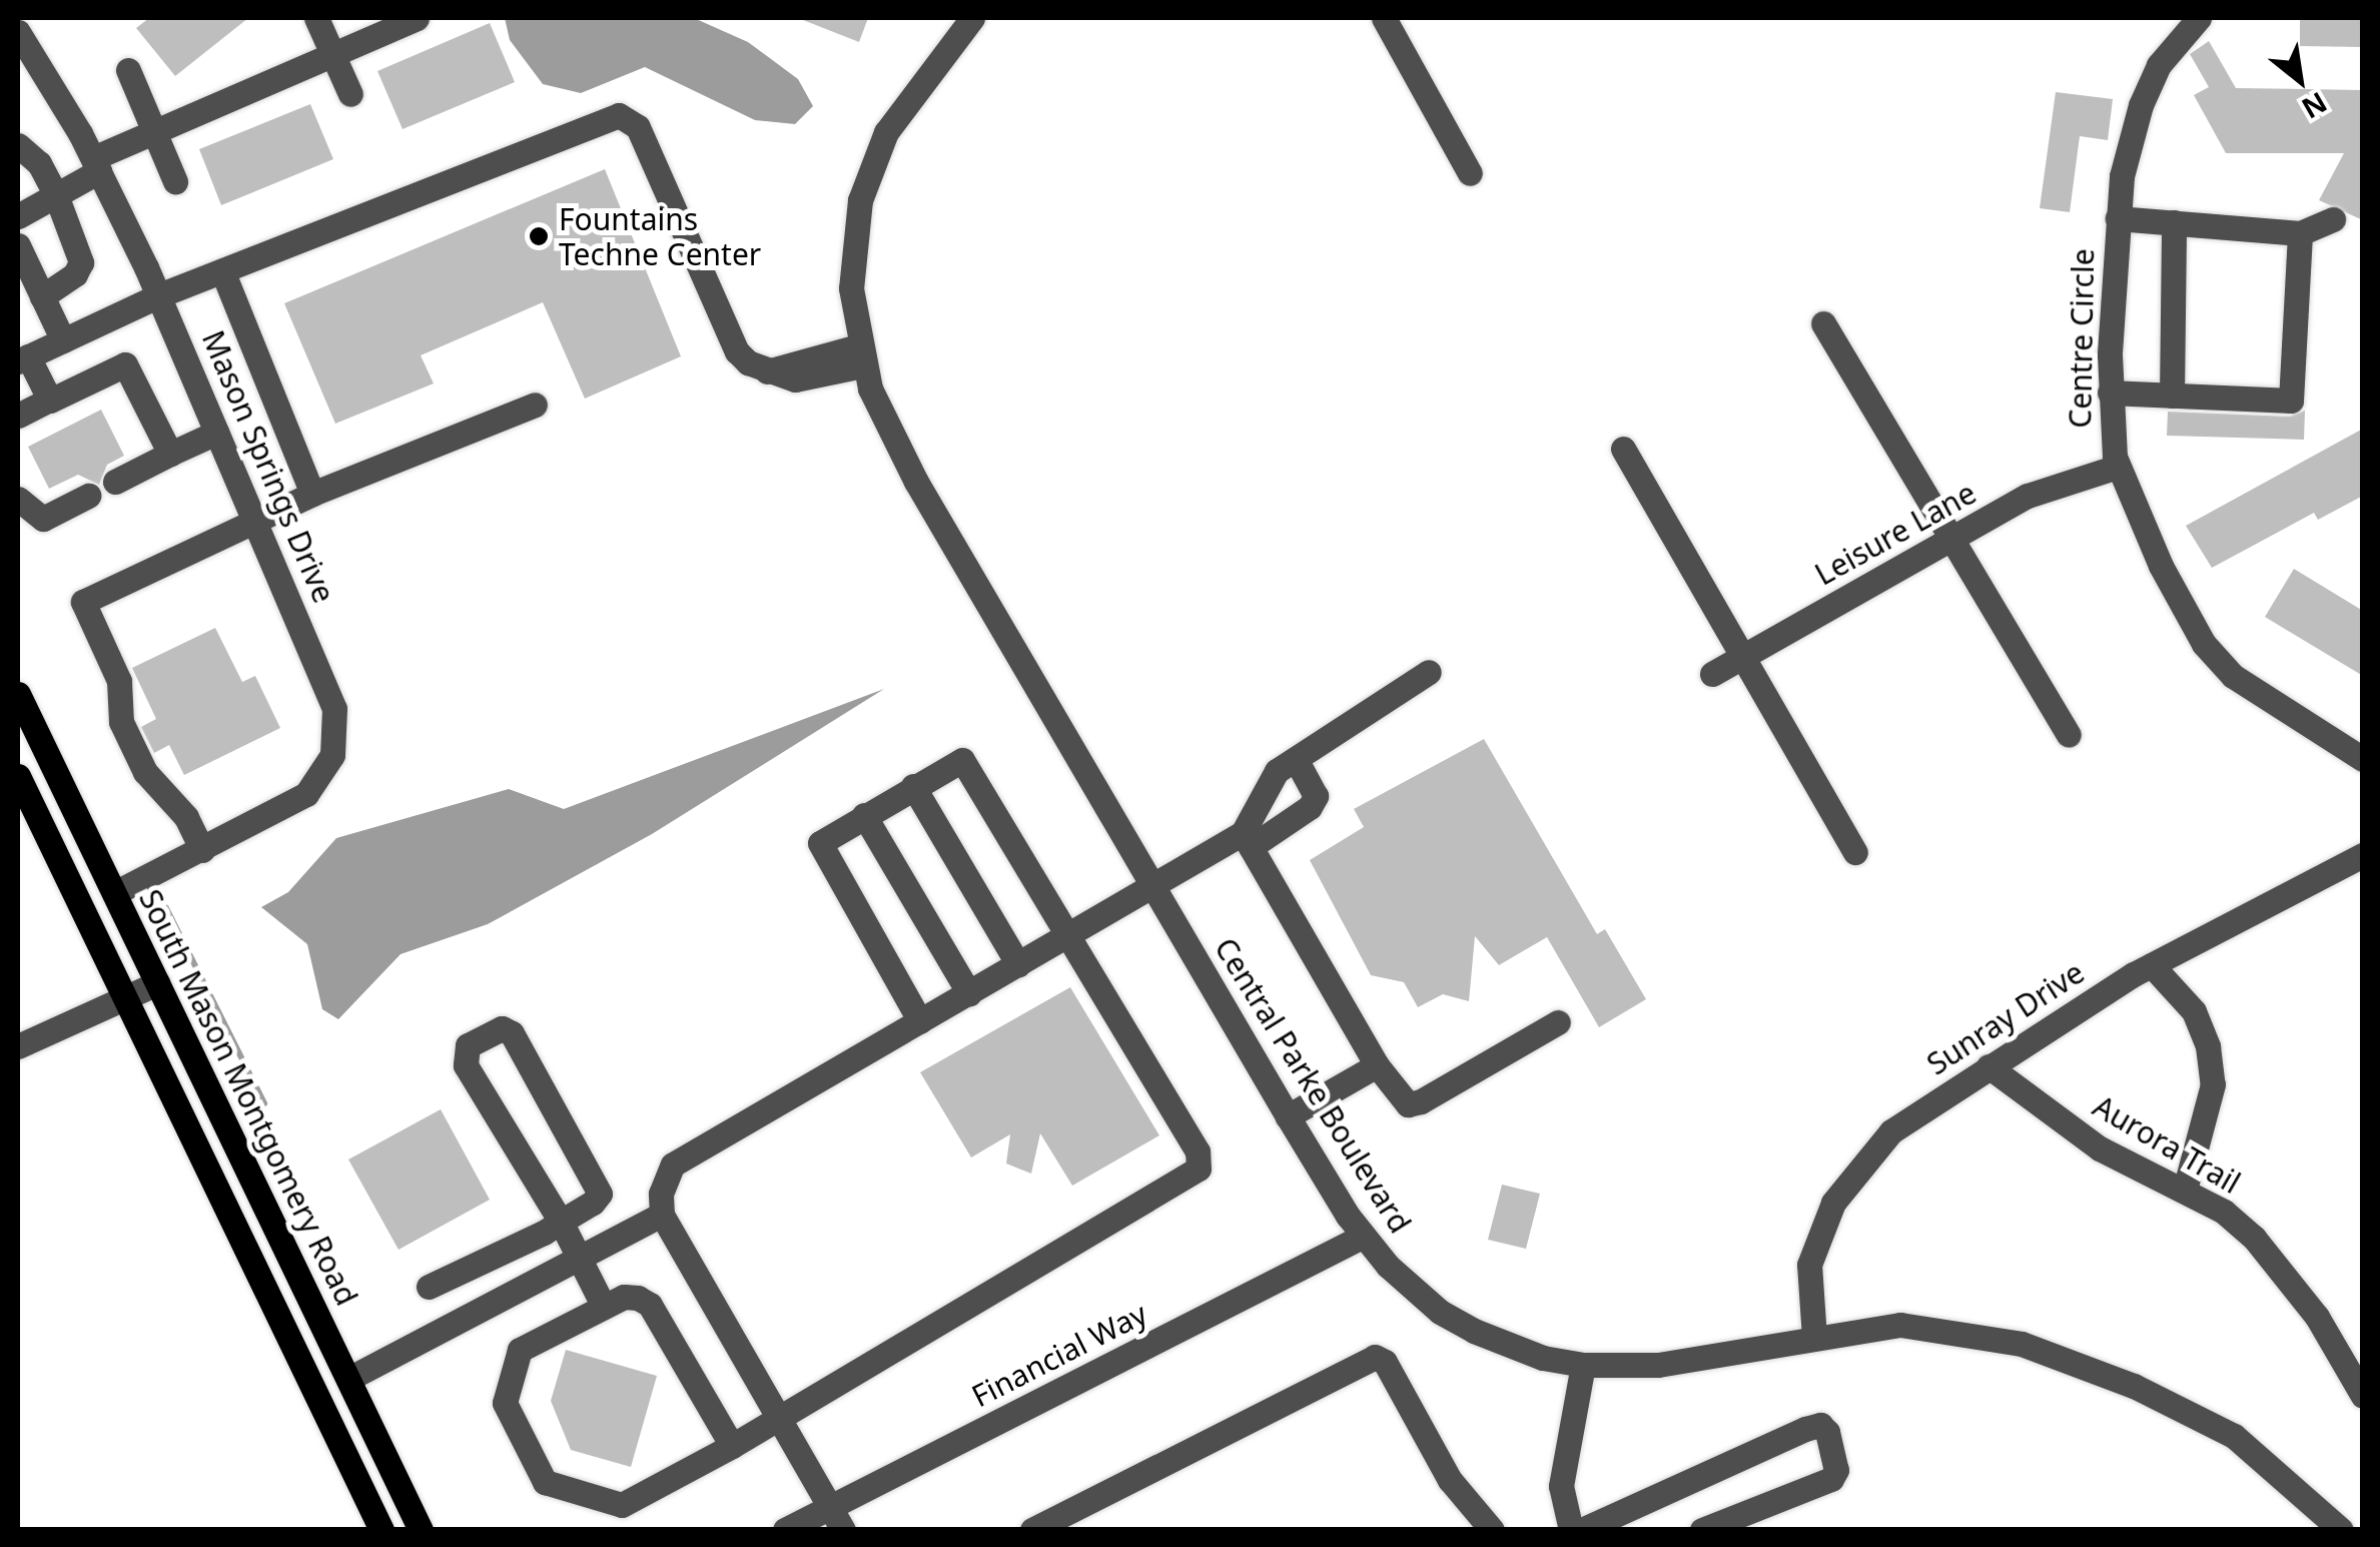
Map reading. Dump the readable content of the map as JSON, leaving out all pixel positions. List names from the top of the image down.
{
  "streets": {
    "main road": ["South Mason Montgomery Road"],
    "street": [
      "Centre Circle",
      "Mason Springs Drive",
      "Leisure Lane",
      "Sunray Drive",
      "Central Parke Boulevard",
      "Aurora Trail",
      "Financial Way"
    ]
  },
  "crossings": [
    ["Centre Circle", "Leisure Lane"],
    ["Mason Springs Drive", "South Mason Montgomery Road"],
    ["Sunray Drive", "Central Parke Boulevard"],
    ["Sunray Drive", "Aurora Trail"],
    ["Central Parke Boulevard", "Financial Way"]
  ],
  "places": ["Fountains Techne Center"],
  "north": "bottom right"
}
